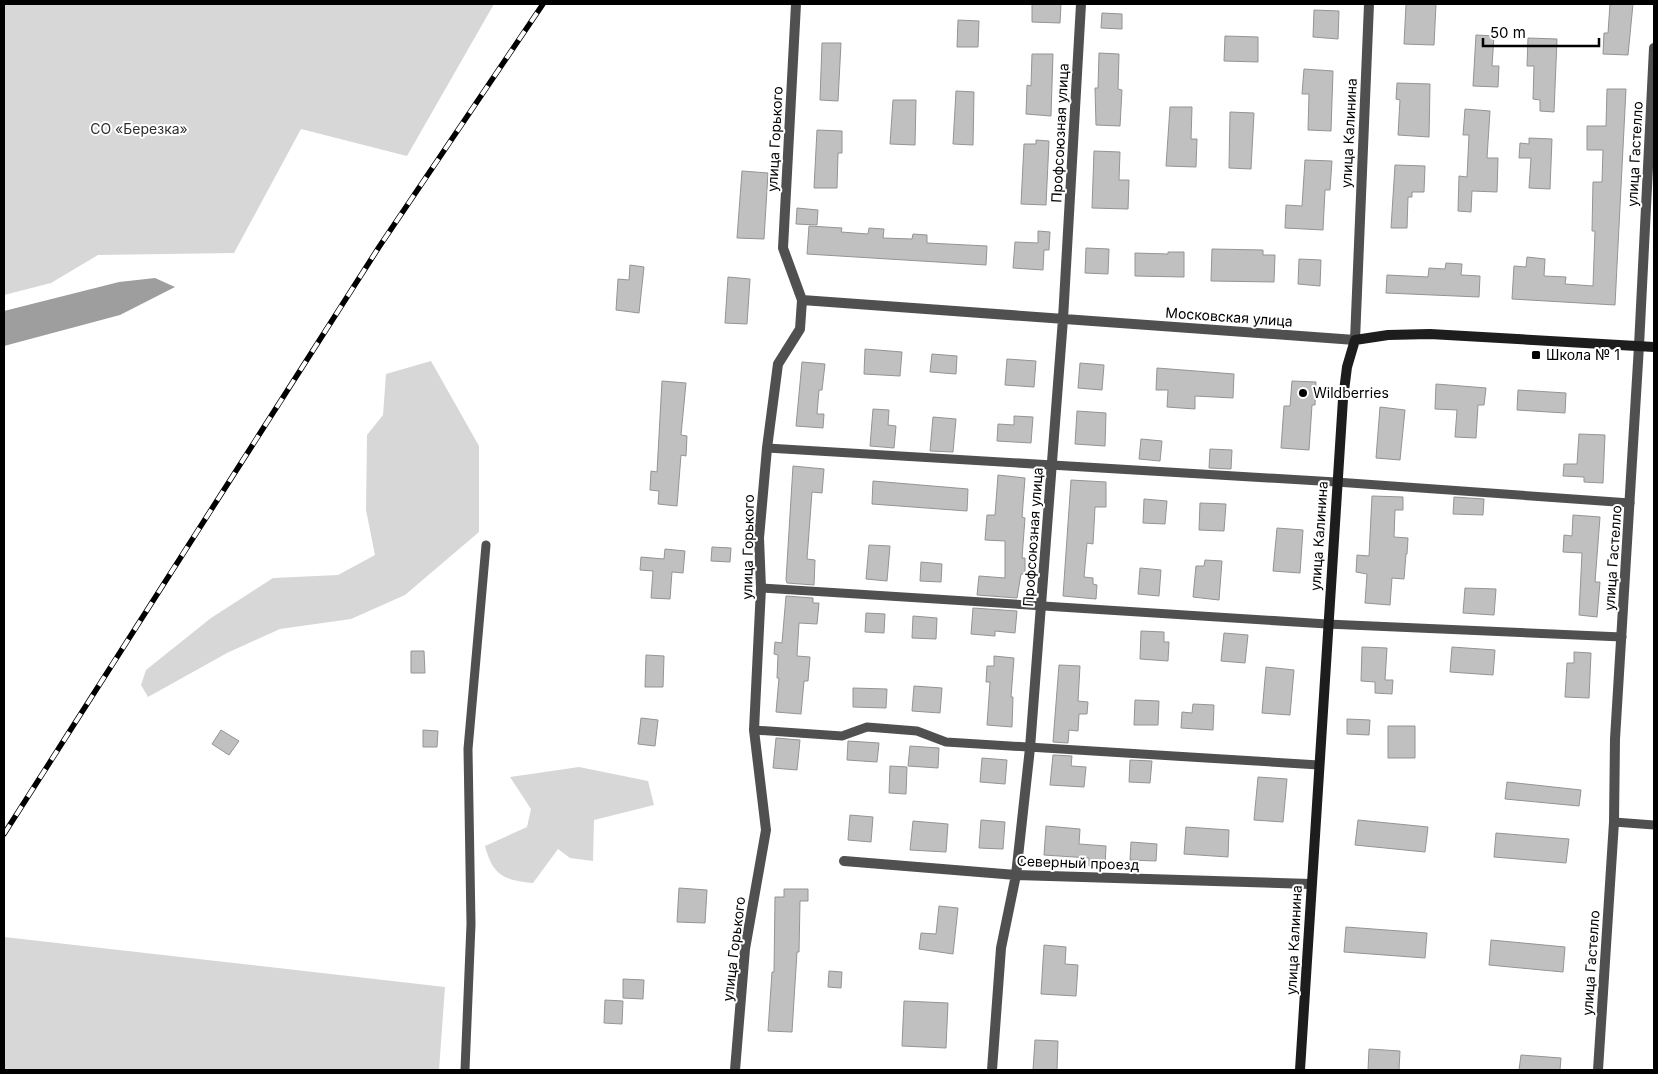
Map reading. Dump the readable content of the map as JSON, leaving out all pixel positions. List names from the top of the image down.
{
  "streets": {
    "main road": ["улица Калинина", "Московская улица"],
    "street": [
      "Профсоюзная улица",
      "улица Горького",
      "улица Гастелло",
      "Северный проезд"
    ]
  },
  "crossings": [
    ["Профсоюзная улица", "Московская улица"],
    ["Профсоюзная улица", "Северный проезд"],
    ["улица Калинина", "Московская улица"],
    ["улица Калинина", "Северный проезд"],
    ["улица Горького", "Московская улица"],
    ["улица Гастелло", "Московская улица"]
  ],
  "parks": ["СО «Березка»"],
  "places": {
    "transit": ["Школа № 1"],
    "other": ["Wildberries"]
  },
  "scale_bar": "50 m"
}
